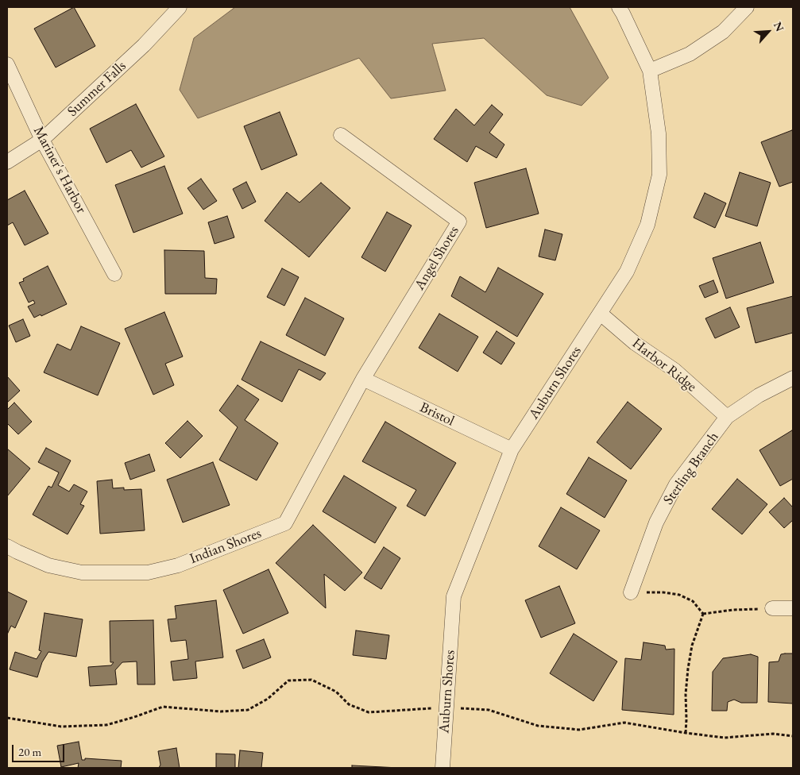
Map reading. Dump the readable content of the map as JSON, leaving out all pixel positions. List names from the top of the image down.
{
  "streets": {
    "street": [
      "Summer Falls",
      "Mariner's Harbor",
      "Angel Shores",
      "Harbor Ridge",
      "Auburn Shores",
      "Bristol",
      "Sterling Branch",
      "Indian Shores"
    ]
  },
  "crossings": [
    ["Summer Falls", "Mariner's Harbor"],
    ["Angel Shores", "Bristol"],
    ["Angel Shores", "Indian Shores"],
    ["Harbor Ridge", "Auburn Shores"],
    ["Harbor Ridge", "Sterling Branch"],
    ["Auburn Shores", "Bristol"],
    ["Bristol", "Indian Shores"]
  ],
  "scale_bar": "20 m",
  "north": "top right"
}
